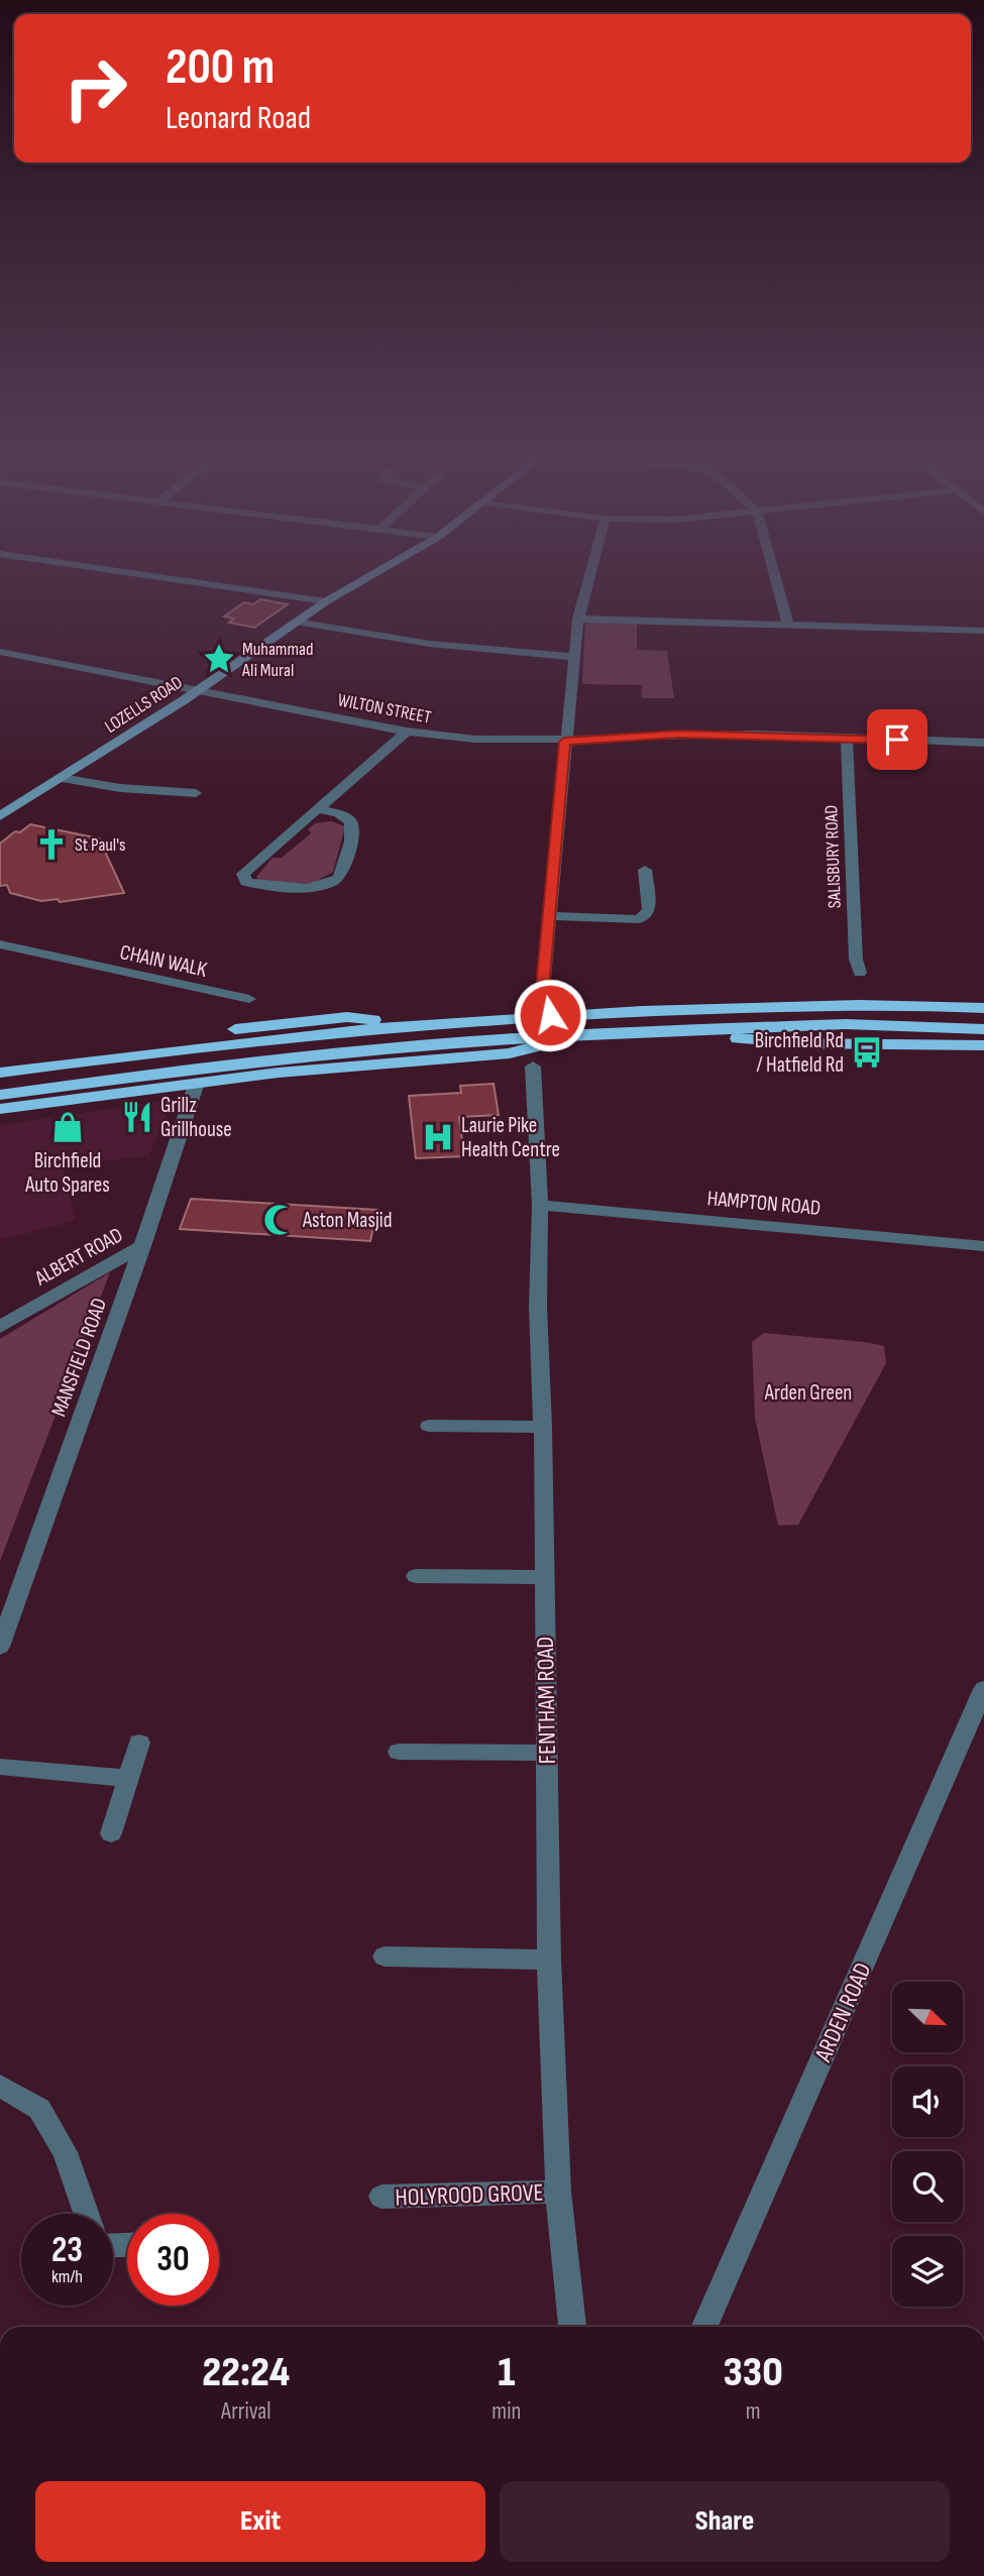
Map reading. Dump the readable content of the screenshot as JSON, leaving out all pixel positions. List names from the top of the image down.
{
  "streets": {
    "main road": ["LOZELLS ROAD"],
    "street": [
      "WILTON STREET",
      "SALISBURY ROAD",
      "CHAIN WALK",
      "HAMPTON ROAD",
      "ALBERT ROAD",
      "MANSFIELD ROAD",
      "FENTHAM ROAD",
      "ARDEN ROAD",
      "HOLYROOD GROVE"
    ]
  },
  "crossings": [
    ["LOZELLS ROAD", "WILTON STREET"],
    ["WILTON STREET", "SALISBURY ROAD"],
    ["HAMPTON ROAD", "FENTHAM ROAD"],
    ["ALBERT ROAD", "MANSFIELD ROAD"],
    ["FENTHAM ROAD", "HOLYROOD GROVE"]
  ],
  "parks": ["Arden Green"],
  "places": {
    "place": ["Muhammad Ali Mural"],
    "church": ["St Paul's"],
    "bus stop": ["Birchfield Rd / Hatfield Rd"],
    "restaurant": ["Grillz Grillhouse"],
    "shop": ["Birchfield Auto Spares"],
    "hospital": ["Laurie Pike Health Centre"],
    "mosque": ["Aston Masjid"]
  },
  "north": "bottom right",
  "page": {
    "turn": ["200 m", "Leonard Road"],
    "speed": "23 km/h",
    "limit": "30",
    "eta": [
      "22:24",
      "Arrival",
      "1",
      "min",
      "330",
      "m"
    ],
    "buttons": ["Exit", "Share"]
  }
}
